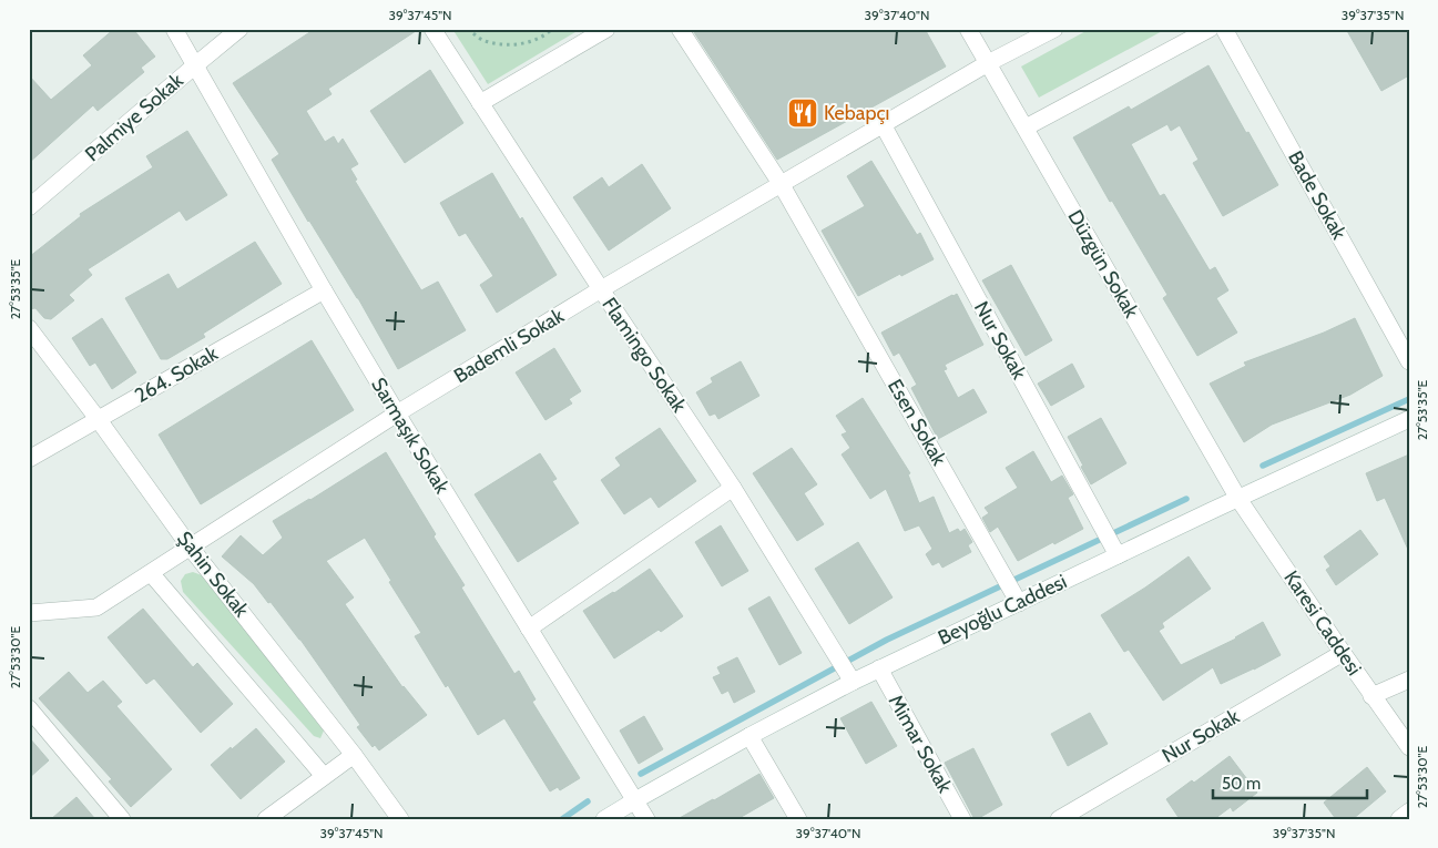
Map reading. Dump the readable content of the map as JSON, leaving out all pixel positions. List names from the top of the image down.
{
  "streets": {
    "street": [
      "Palmiye Sokak",
      "Bade Sokak",
      "Düzgün Sokak",
      "Nur Sokak",
      "Bademli Sokak",
      "Flamingo Sokak",
      "264. Sokak",
      "Esen Sokak",
      "Sarmaşık Sokak",
      "Şahin Sokak",
      "Beyoğlu Caddesi",
      "Karesi Caddesi",
      "Mimar Sokak"
    ]
  },
  "crossings": [
    ["Palmiye Sokak", "Sarmaşık Sokak"],
    ["Düzgün Sokak", "Bademli Sokak"],
    ["Düzgün Sokak", "Beyoğlu Caddesi"],
    ["Düzgün Sokak", "Karesi Caddesi"],
    ["Nur Sokak", "Bademli Sokak"],
    ["Nur Sokak", "Beyoğlu Caddesi"],
    ["Nur Sokak", "Karesi Caddesi"],
    ["Bademli Sokak", "Flamingo Sokak"],
    ["Bademli Sokak", "Esen Sokak"],
    ["Bademli Sokak", "Sarmaşık Sokak"],
    ["Bademli Sokak", "Şahin Sokak"],
    ["Flamingo Sokak", "Beyoğlu Caddesi"],
    ["264. Sokak", "Sarmaşık Sokak"],
    ["264. Sokak", "Şahin Sokak"],
    ["Esen Sokak", "Beyoğlu Caddesi"],
    ["Sarmaşık Sokak", "Beyoğlu Caddesi"],
    ["Beyoğlu Caddesi", "Karesi Caddesi"],
    ["Beyoğlu Caddesi", "Mimar Sokak"]
  ],
  "places": {
    "restaurant": ["Kebapçı"]
  },
  "scale_bar": "50 m",
  "coordinates": [
    "39°37'45\"N",
    "39°37'40\"N",
    "39°37'35\"N",
    "27°53'35\"E",
    "27°53'30\"E"
  ]
}
